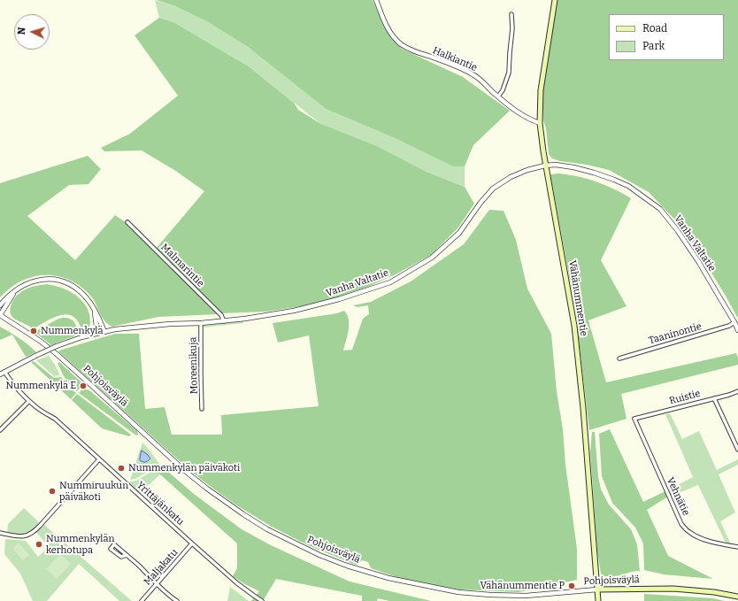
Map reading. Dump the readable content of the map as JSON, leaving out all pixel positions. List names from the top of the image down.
{
  "streets": {
    "main road": ["Vähänummentie", "Pohjoisväylä"],
    "street": [
      "Halkiantie",
      "Vanha Valtatie",
      "Malmarintie",
      "Taaninontie",
      "Moreenikuja",
      "Ruistie",
      "Vehnätie",
      "Yrittäjänkatu",
      "Maljakatu"
    ]
  },
  "crossings": [
    ["Halkiantie", "Vähänummentie"],
    ["Vanha Valtatie", "Malmarintie"],
    ["Vanha Valtatie", "Vähänummentie"],
    ["Vanha Valtatie", "Taaninontie"],
    ["Vanha Valtatie", "Moreenikuja"],
    ["Vanha Valtatie", "Yrittäjänkatu"],
    ["Vähänummentie", "Pohjoisväylä"],
    ["Ruistie", "Vehnätie"],
    ["Yrittäjänkatu", "Maljakatu"]
  ],
  "places": [
    "Nummenkylä",
    "Nummenkylä E",
    "Nummenkylän päiväkoti",
    "Nummiruukun päiväkoti",
    "Nummenkylän kerhotupa",
    "Vähänummentie P"
  ],
  "legend": ["Road", "Park"],
  "north": "left"
}
